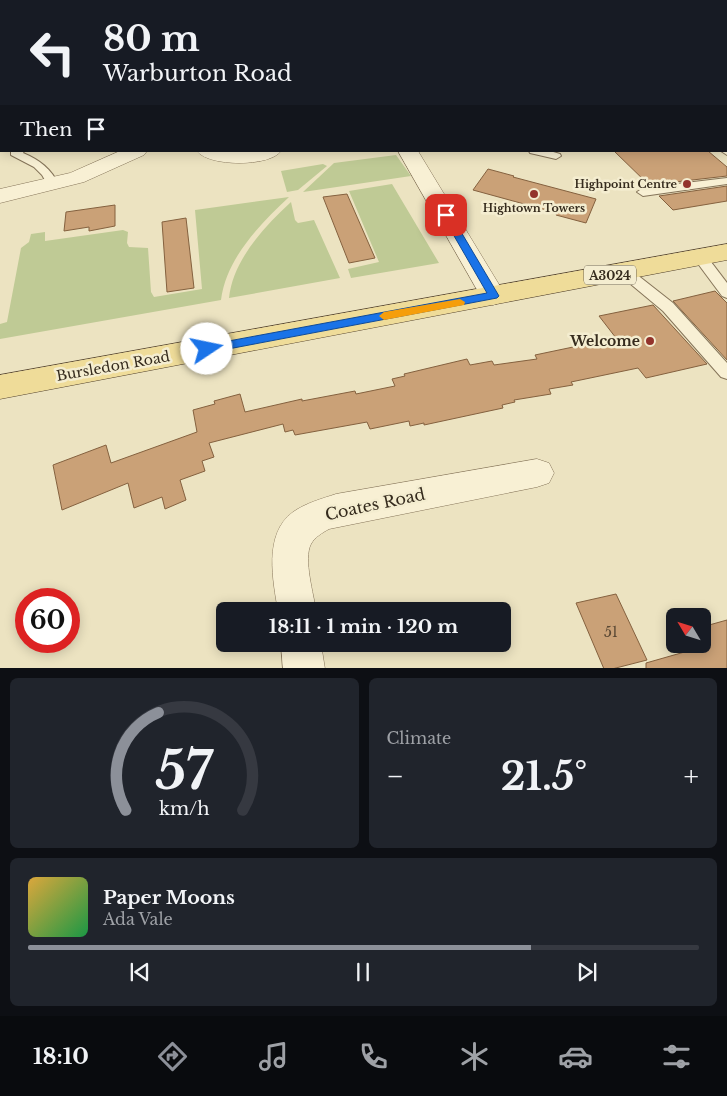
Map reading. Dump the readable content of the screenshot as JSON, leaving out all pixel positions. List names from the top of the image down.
{
  "streets": {
    "main road": ["A3024", "Bursledon Road"],
    "street": ["Coates Road"]
  },
  "places": ["Highpoint Centre", "Hightown Towers", "Welcome"],
  "house_numbers": ["51"],
  "north": "top left",
  "page": {
    "turn": ["80 m", "Warburton Road"],
    "then": "Then",
    "limit": "60",
    "trip": "18:11 · 1 min · 120 m",
    "tile": "Climate",
    "heat": ["−", "21.5°", "+"],
    "song": ["Paper Moons", "Ada Vale"],
    "tabs": "18:10",
    "gauge": ["57", "km/h"]
  }
}
